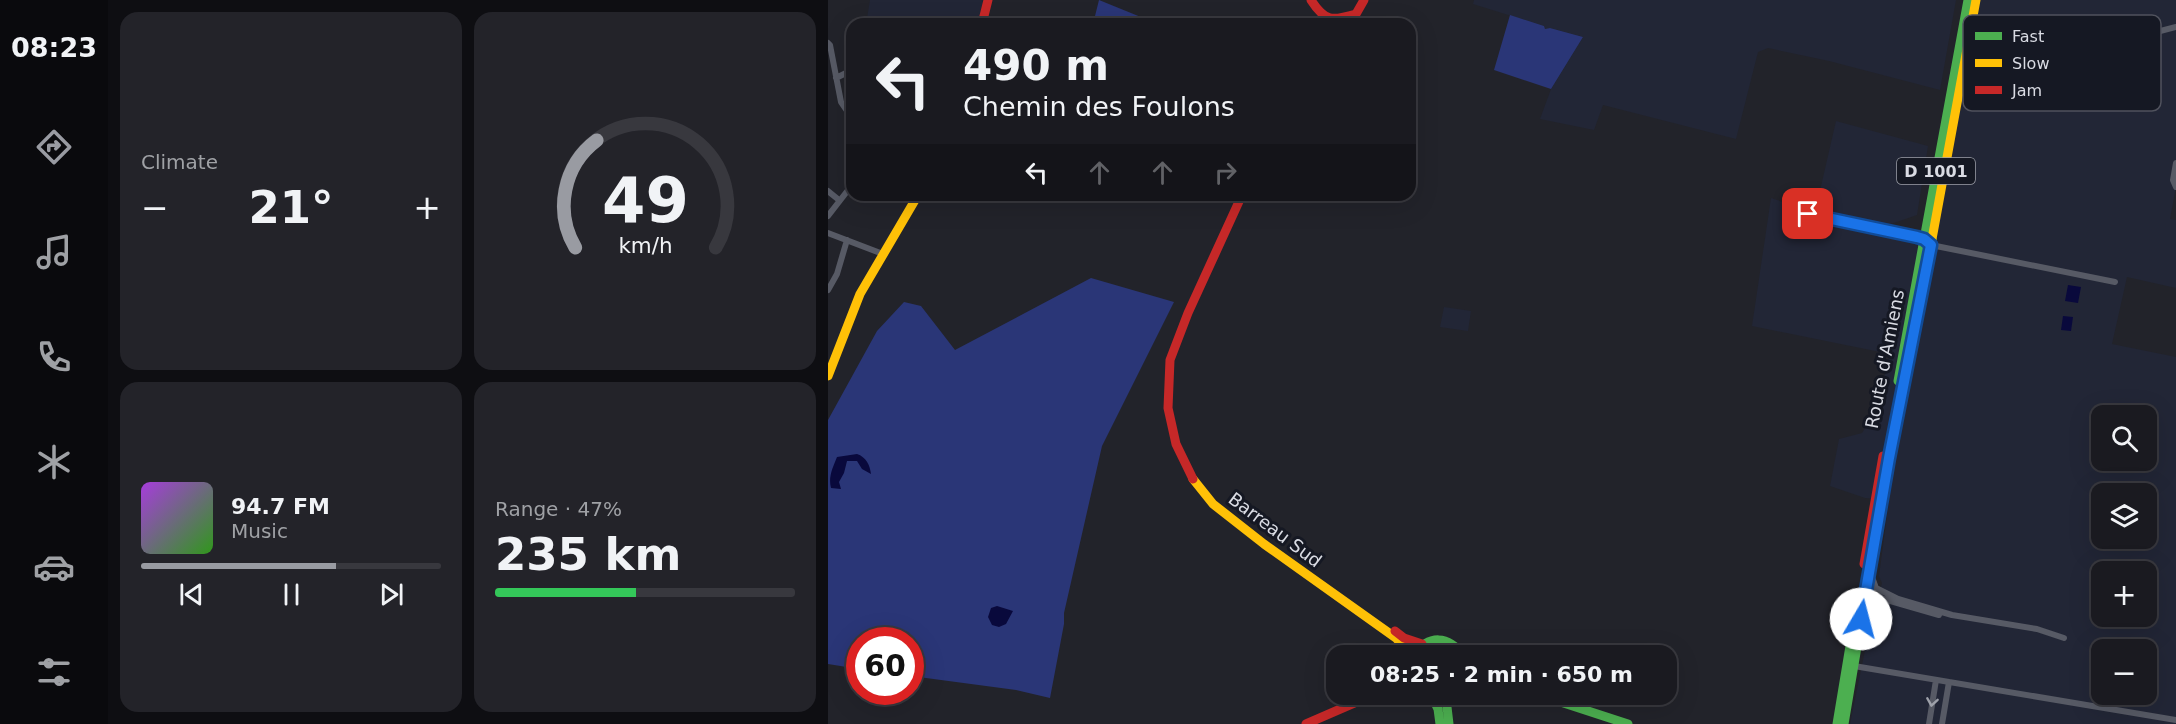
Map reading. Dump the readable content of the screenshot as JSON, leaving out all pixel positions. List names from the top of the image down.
{
  "streets": {
    "main road": ["D 1001", "Route d'Amiens", "Barreau Sud"]
  },
  "legend": ["Fast", "Slow", "Jam"],
  "page": {
    "tabs": "08:23",
    "tile": [
      "Climate",
      ["Range · 47%", "235 km"]
    ],
    "turn": ["490 m", "Chemin des Foulons"],
    "heat": ["−", "21°", "+"],
    "map_buttons": ["+", "−"],
    "song": ["94.7 FM", "Music"],
    "limit": "60",
    "trip": "08:25 · 2 min · 650 m",
    "gauge": ["49", "km/h"]
  }
}
